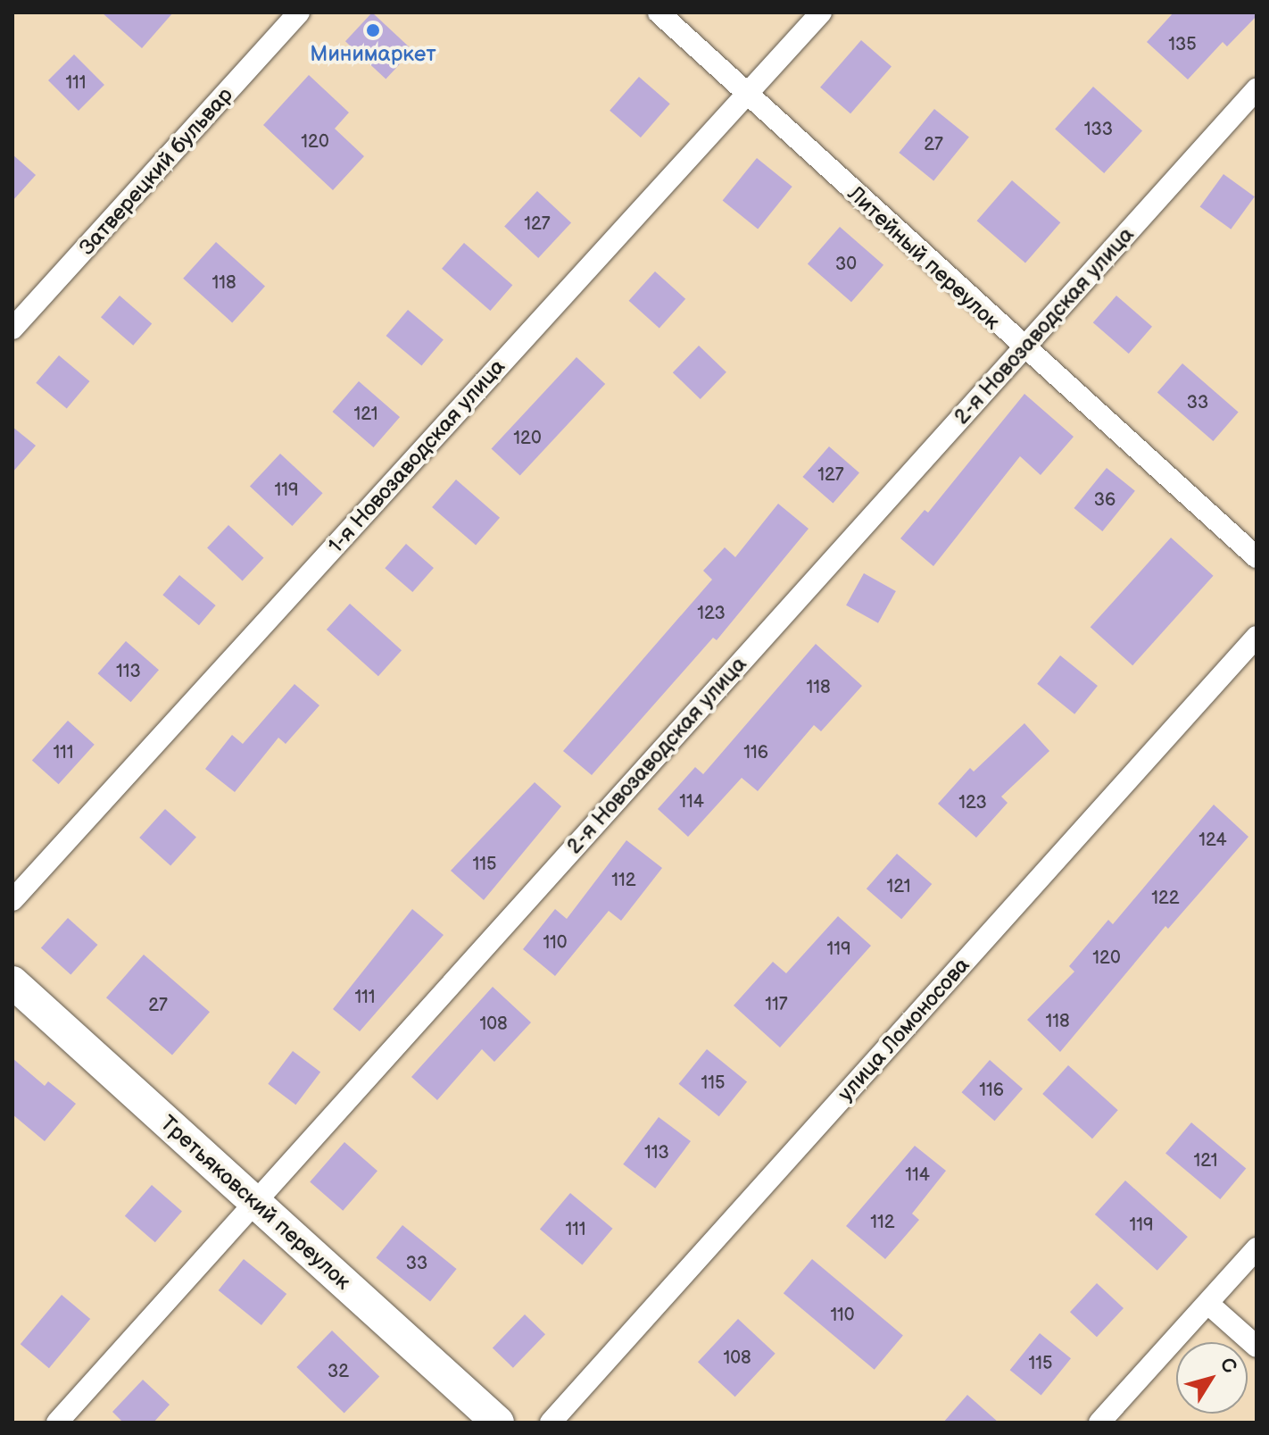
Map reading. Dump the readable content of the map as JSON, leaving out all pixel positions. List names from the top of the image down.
{
  "streets": {
    "main road": ["Третьяковский переулок"],
    "street": [
      "Затверецкий бульвар",
      "Литейный переулок",
      "2-я Новозаводская улица",
      "1-я Новозаводская улица",
      "улица Ломоносова"
    ]
  },
  "crossings": [
    ["Литейный переулок", "2-я Новозаводская улица"],
    ["Литейный переулок", "1-я Новозаводская улица"],
    ["2-я Новозаводская улица", "Третьяковский переулок"]
  ],
  "places": ["Минимаркет"],
  "house_numbers": [
    "135",
    "111",
    "133",
    "120",
    "27",
    "127",
    "30",
    "118",
    "33",
    "121",
    "120",
    "127",
    "119",
    "36",
    "123",
    "113",
    "118",
    "111",
    "116",
    "114",
    "123",
    "124",
    "115",
    "112",
    "121",
    "122",
    "110",
    "119",
    "120",
    "111",
    "117",
    "27",
    "118",
    "108",
    "115",
    "116",
    "113",
    "121",
    "114",
    "112",
    "119",
    "111",
    "33",
    "110",
    "108",
    "115",
    "32"
  ],
  "north": "top right"
}
